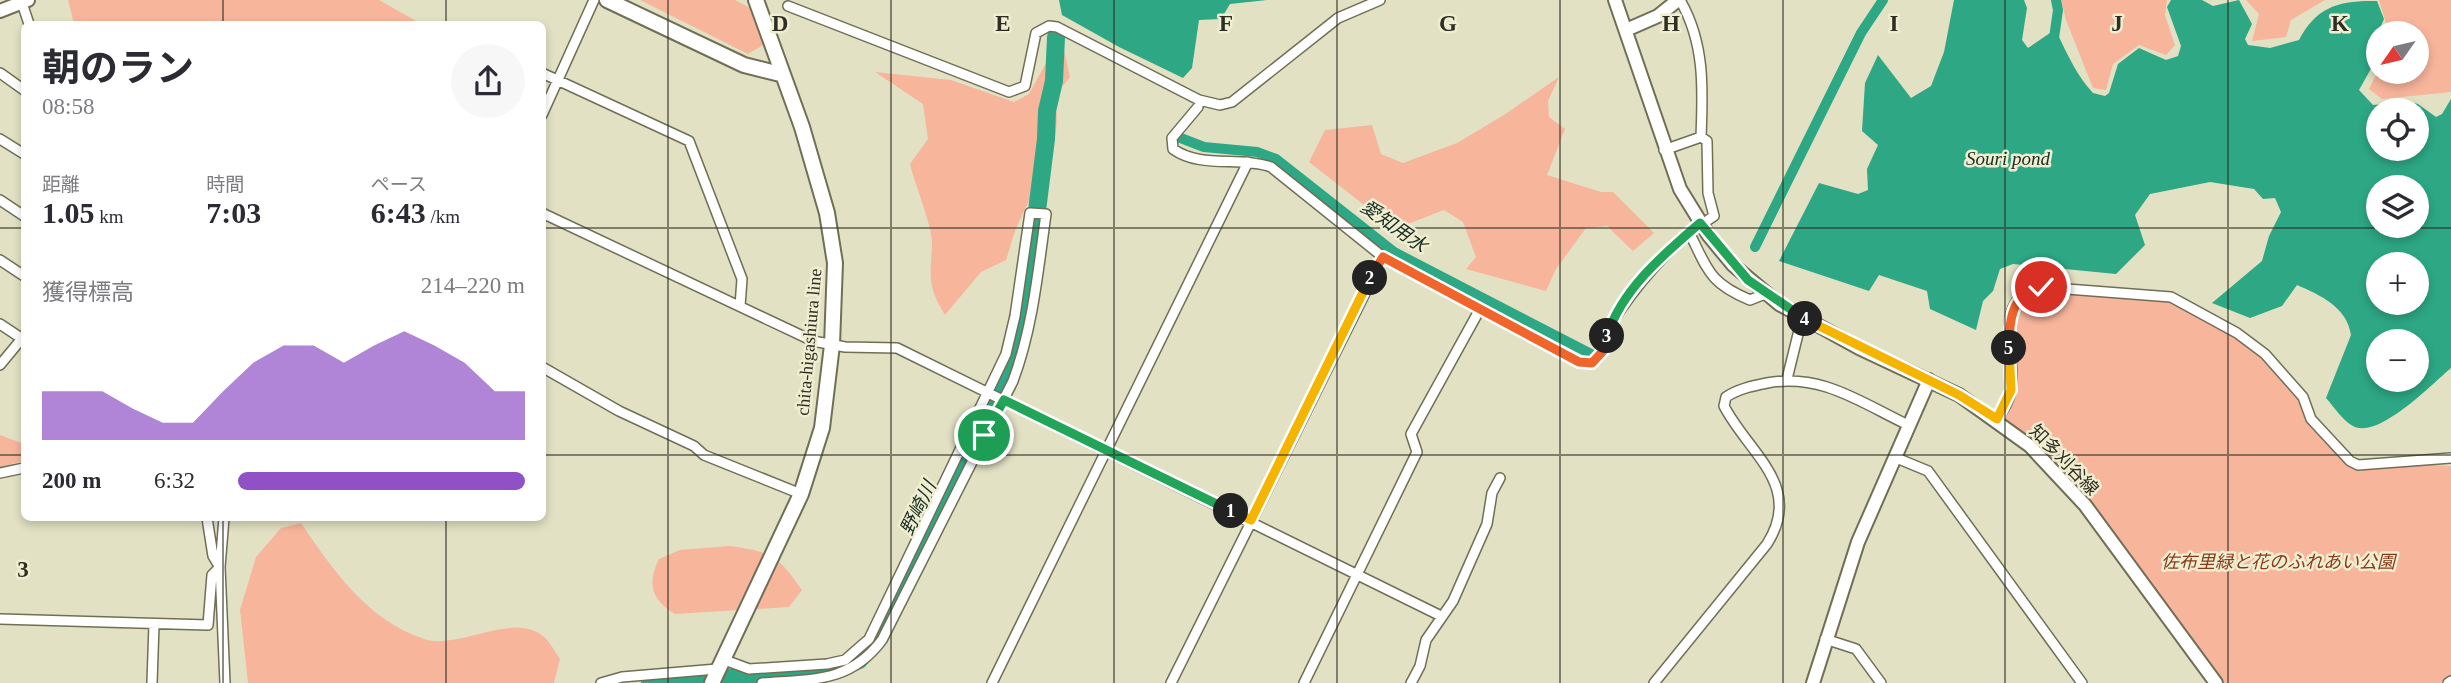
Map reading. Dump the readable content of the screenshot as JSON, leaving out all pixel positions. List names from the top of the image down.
{
  "streets": {
    "main road": ["chita-higashiura line"],
    "street": ["知多刈谷線"]
  },
  "water": ["Souri pond", "愛知用水", "野崎川"],
  "parks": ["佐布里緑と花のふれあい公園"],
  "north": "bottom left",
  "page": {
    "map_buttons": ["+", "−"],
    "heading": ["朝のラン", "08:58"],
    "stats": [
      ["距離", "1.05 km"],
      ["時間", "7:03"],
      ["ペース", "6:43 /km"]
    ],
    "chart": ["獲得標高", "214–220 m"],
    "pins": [
      "2",
      "4",
      "3",
      "5",
      "1"
    ],
    "list": [
      {
        "name": "200 m",
        "note": "6:32"
      }
    ]
  },
  "grid": {
    "columns": [
      "D",
      "E",
      "F",
      "G",
      "H",
      "I",
      "J",
      "K"
    ],
    "rows": ["3"]
  }
}
